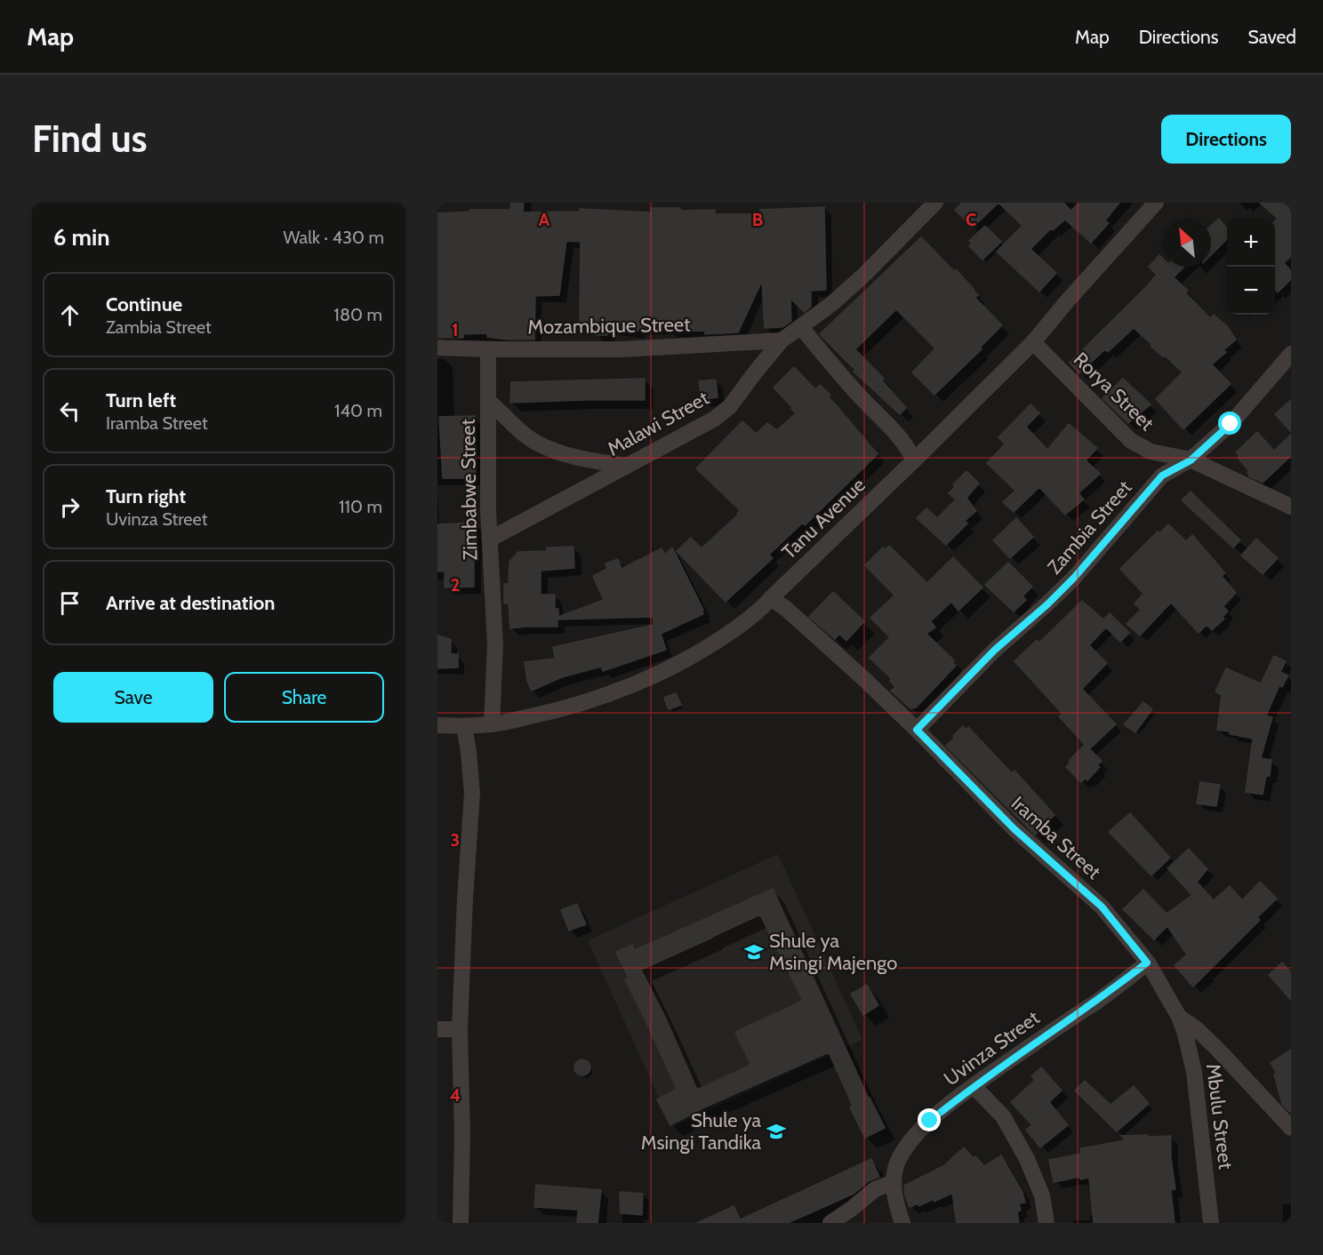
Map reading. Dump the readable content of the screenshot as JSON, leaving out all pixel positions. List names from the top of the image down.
{
  "streets": {
    "street": [
      "Mozambique Street",
      "Rorya Street",
      "Malawi Street",
      "Zimbabwe Street",
      "Tanu Avenue",
      "Zambia Street",
      "Iramba Street",
      "Uvinza Street",
      "Mbulu Street"
    ]
  },
  "crossings": [
    ["Mozambique Street", "Malawi Street"],
    ["Mozambique Street", "Zimbabwe Street"],
    ["Rorya Street", "Tanu Avenue"],
    ["Rorya Street", "Zambia Street"],
    ["Malawi Street", "Zimbabwe Street"],
    ["Zimbabwe Street", "Tanu Avenue"],
    ["Tanu Avenue", "Iramba Street"],
    ["Zambia Street", "Iramba Street"],
    ["Iramba Street", "Uvinza Street"],
    ["Iramba Street", "Mbulu Street"]
  ],
  "places": {
    "school or university": ["Shule ya Msingi Majengo", "Shule ya Msingi Tandika"]
  },
  "north": "top left",
  "page": {
    "header": "Map",
    "nav": ["Map", "Directions", "Saved"],
    "buttons": [
      "Directions",
      ["Save", "Share"]
    ],
    "title": "Find us",
    "heading": ["6 min", "Walk · 430 m"],
    "map_buttons": ["+", "−"],
    "list": [
      ["Continue", "Zambia Street", "180 m"],
      ["Turn left", "Iramba Street", "140 m"],
      ["Turn right", "Uvinza Street", "110 m"],
      "Arrive at destination"
    ]
  },
  "grid": {
    "columns": ["A", "B", "C"],
    "rows": [
      "1",
      "2",
      "3",
      "4"
    ]
  }
}
